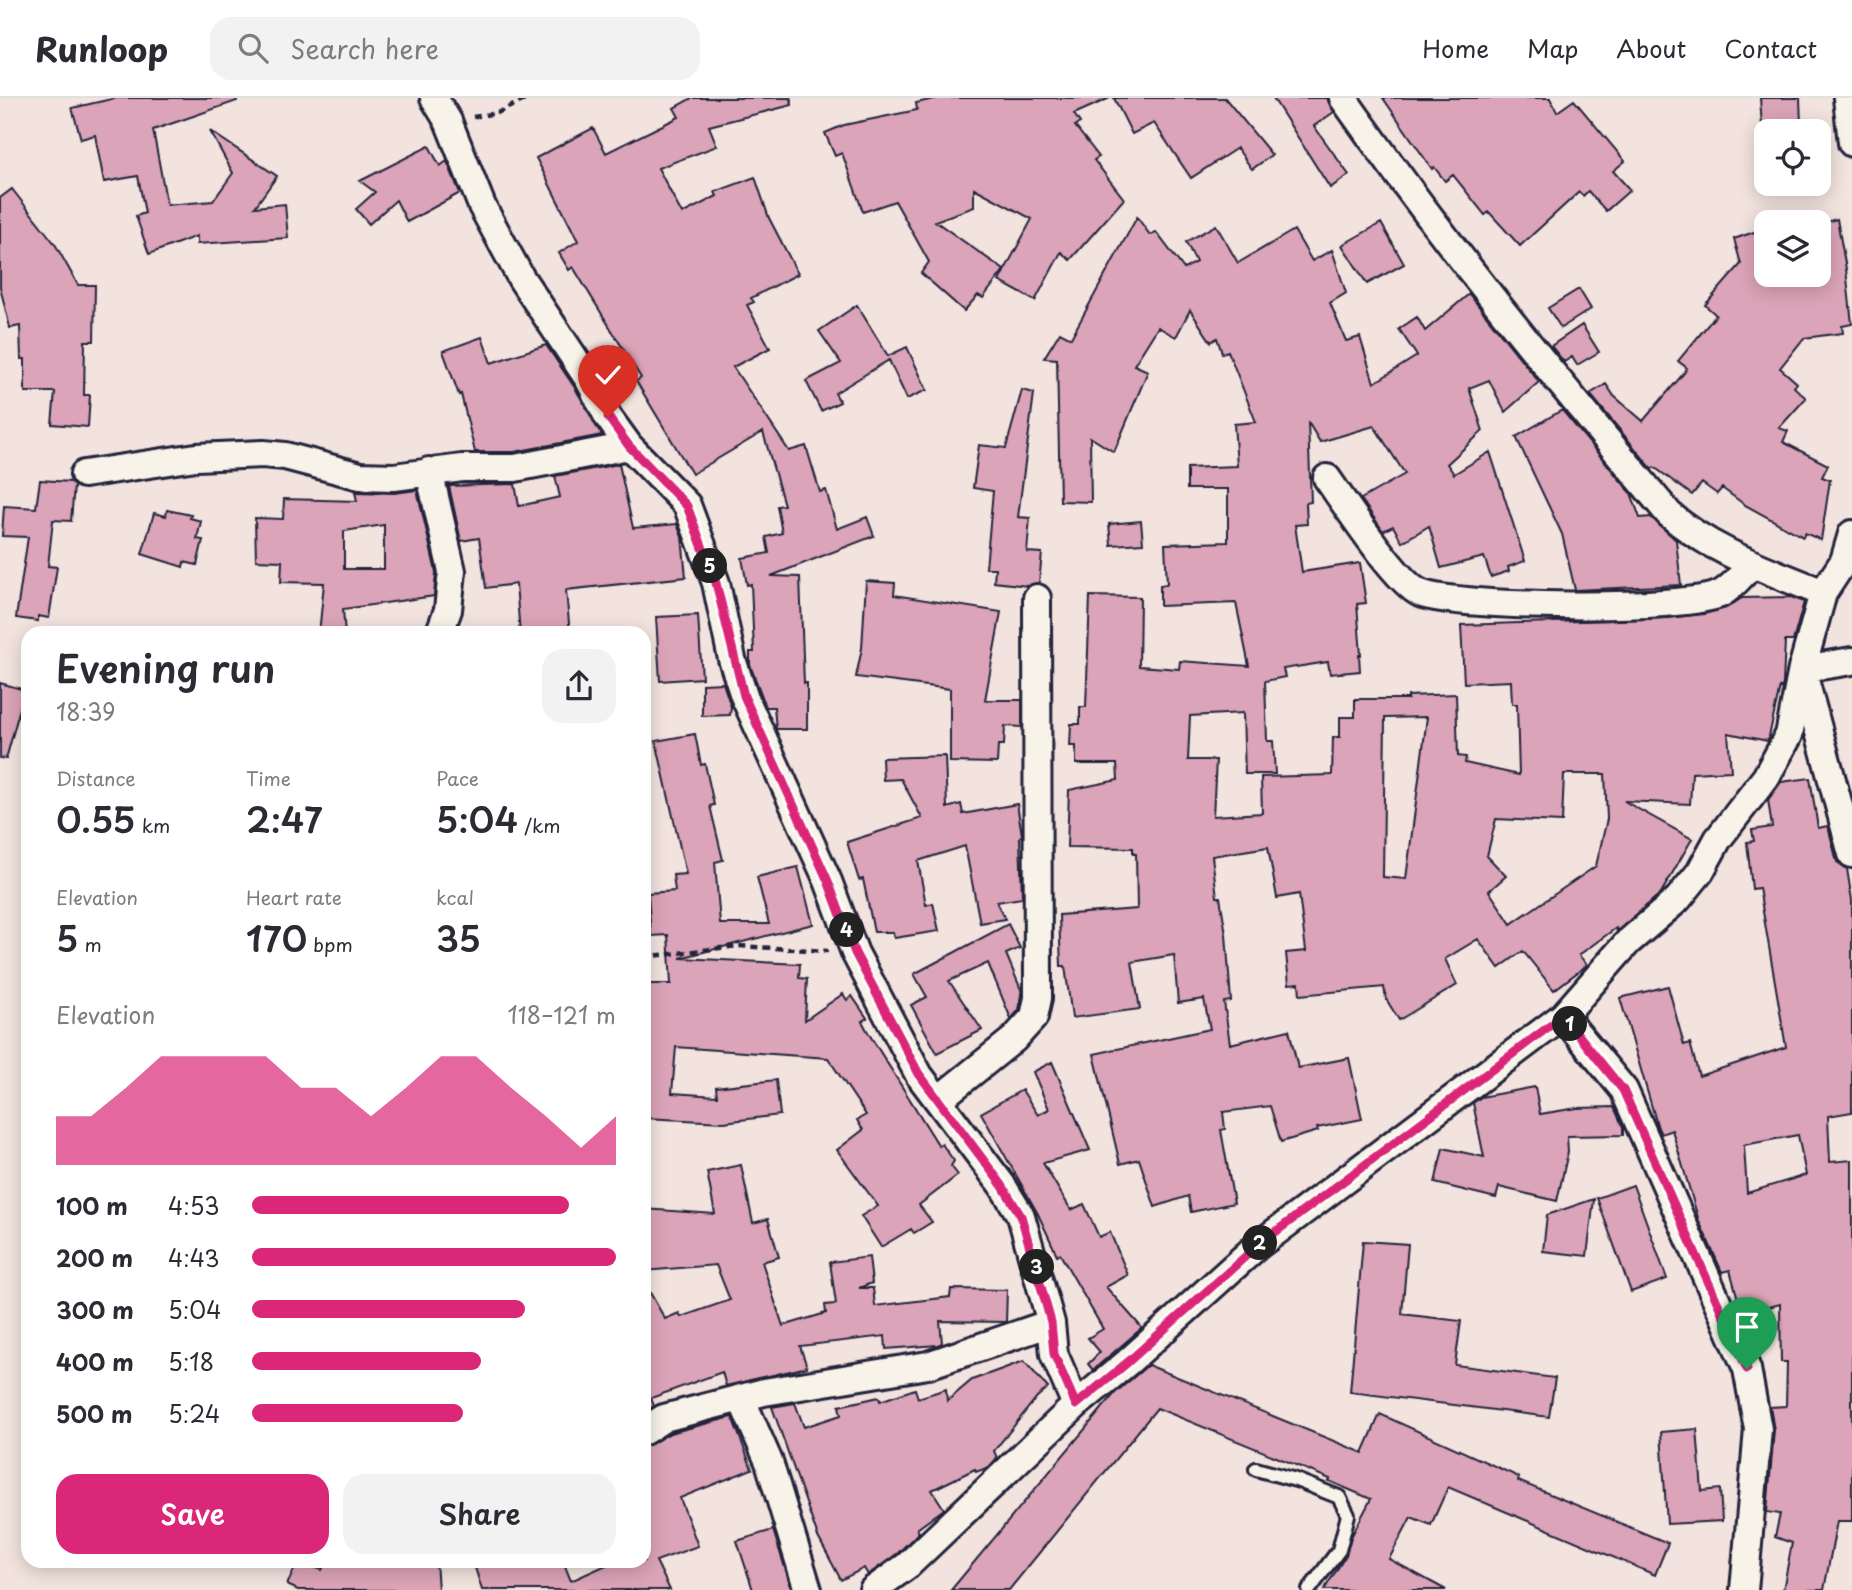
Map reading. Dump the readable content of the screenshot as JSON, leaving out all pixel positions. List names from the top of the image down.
{
  "page": {
    "header": "Runloop",
    "search": "Search here",
    "nav": [
      "Home",
      "Map",
      "About",
      "Contact"
    ],
    "pins": [
      "5",
      "4",
      "1",
      "2",
      "3"
    ],
    "heading": ["Evening run", "18:39"],
    "stats": [
      ["Distance", "0.55 km"],
      ["Time", "2:47"],
      ["Pace", "5:04 /km"],
      ["Elevation", "5 m"],
      ["Heart rate", "170 bpm"],
      ["kcal", "35"]
    ],
    "chart": ["Elevation", "118–121 m"],
    "list": [
      {
        "name": "100 m",
        "note": "4:53"
      },
      {
        "name": "200 m",
        "note": "4:43"
      },
      {
        "name": "300 m",
        "note": "5:04"
      },
      {
        "name": "400 m",
        "note": "5:18"
      },
      {
        "name": "500 m",
        "note": "5:24"
      }
    ],
    "buttons": ["Save", "Share"]
  }
}
